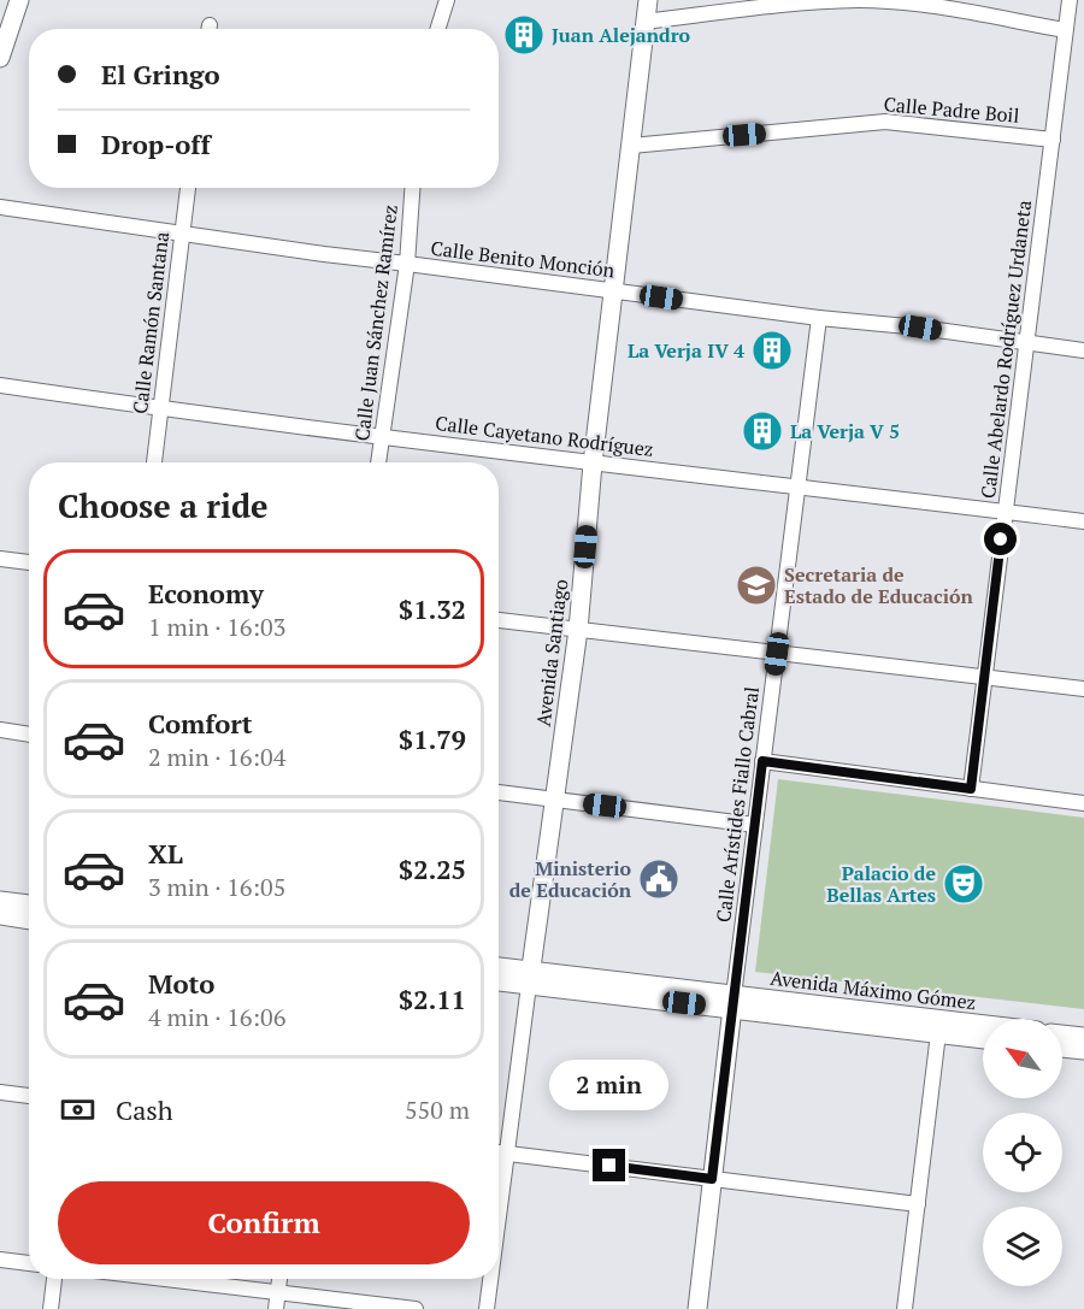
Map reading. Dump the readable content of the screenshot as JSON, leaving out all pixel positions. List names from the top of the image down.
{
  "streets": {
    "main road": ["Avenida Santiago", "Avenida Máximo Gómez"],
    "street": [
      "Calle Padre Boil",
      "Calle Benito Monción",
      "Calle Ramón Santana",
      "Calle Juan Sánchez Ramírez",
      "Calle Abelardo Rodríguez Urdaneta",
      "Calle Cayetano Rodríguez",
      "Calle Arístides Fiallo Cabral"
    ]
  },
  "crossings": [
    ["Calle Padre Boil", "Calle Abelardo Rodríguez Urdaneta"],
    ["Calle Padre Boil", "Avenida Santiago"],
    ["Calle Benito Monción", "Calle Ramón Santana"],
    ["Calle Benito Monción", "Calle Juan Sánchez Ramírez"],
    ["Calle Benito Monción", "Calle Abelardo Rodríguez Urdaneta"],
    ["Calle Benito Monción", "Avenida Santiago"],
    ["Calle Benito Monción", "Calle Arístides Fiallo Cabral"],
    ["Calle Ramón Santana", "Calle Cayetano Rodríguez"],
    ["Calle Juan Sánchez Ramírez", "Calle Cayetano Rodríguez"],
    ["Calle Abelardo Rodríguez Urdaneta", "Calle Cayetano Rodríguez"],
    ["Calle Cayetano Rodríguez", "Avenida Santiago"],
    ["Calle Cayetano Rodríguez", "Calle Arístides Fiallo Cabral"],
    ["Avenida Santiago", "Avenida Máximo Gómez"],
    ["Calle Arístides Fiallo Cabral", "Avenida Máximo Gómez"]
  ],
  "places": {
    "building": ["Juan Alejandro", "La Verja IV 4", "La Verja V 5"],
    "school or university": ["Secretaria de Estado de Educación"],
    "public building": ["Ministerio de Educación"],
    "theatre": ["Palacio de Bellas Artes"]
  },
  "north": "top left",
  "page": {
    "banner": ["El Gringo", "Drop-off"],
    "heading": "Choose a ride",
    "list": [
      {
        "name": "Economy",
        "note": "1 min · 16:03",
        "value": "$1.32"
      },
      {
        "name": "Comfort",
        "note": "2 min · 16:04",
        "value": "$1.79"
      },
      {
        "name": "XL",
        "note": "3 min · 16:05",
        "value": "$2.25"
      },
      {
        "name": "Moto",
        "note": "4 min · 16:06",
        "value": "$2.11"
      }
    ],
    "bubble": "2 min",
    "pay": ["Cash", "550 m"],
    "buttons": "Confirm"
  }
}
